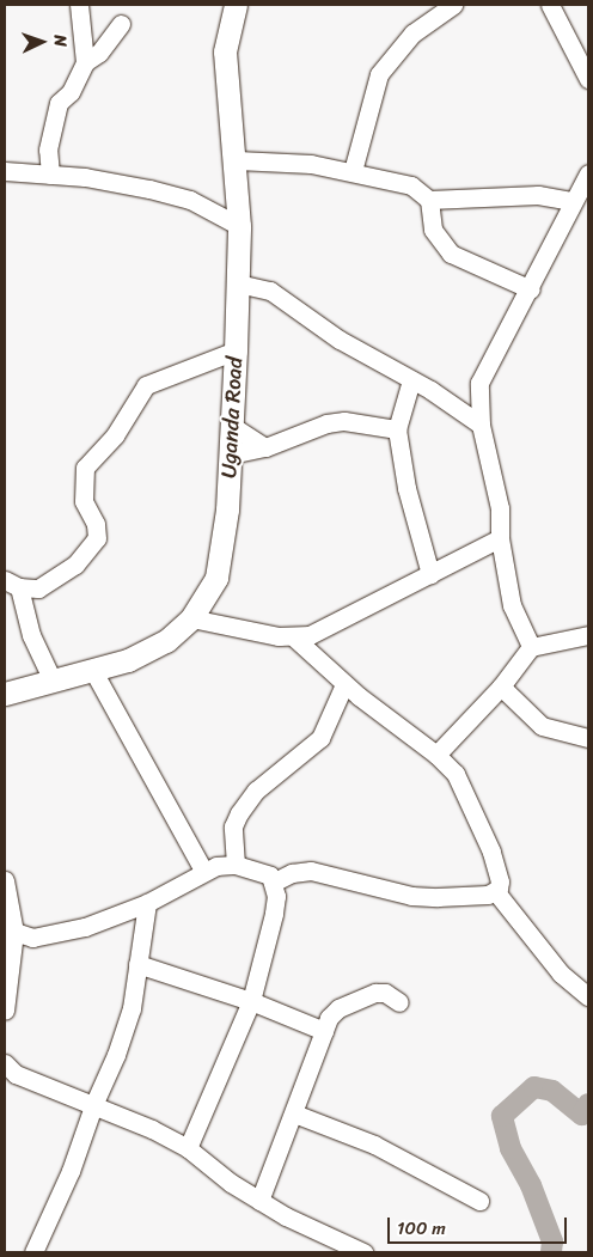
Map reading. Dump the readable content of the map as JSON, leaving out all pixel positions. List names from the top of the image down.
{
  "streets": {
    "main road": ["Uganda Road"]
  },
  "scale_bar": "100 m",
  "north": "right"
}
